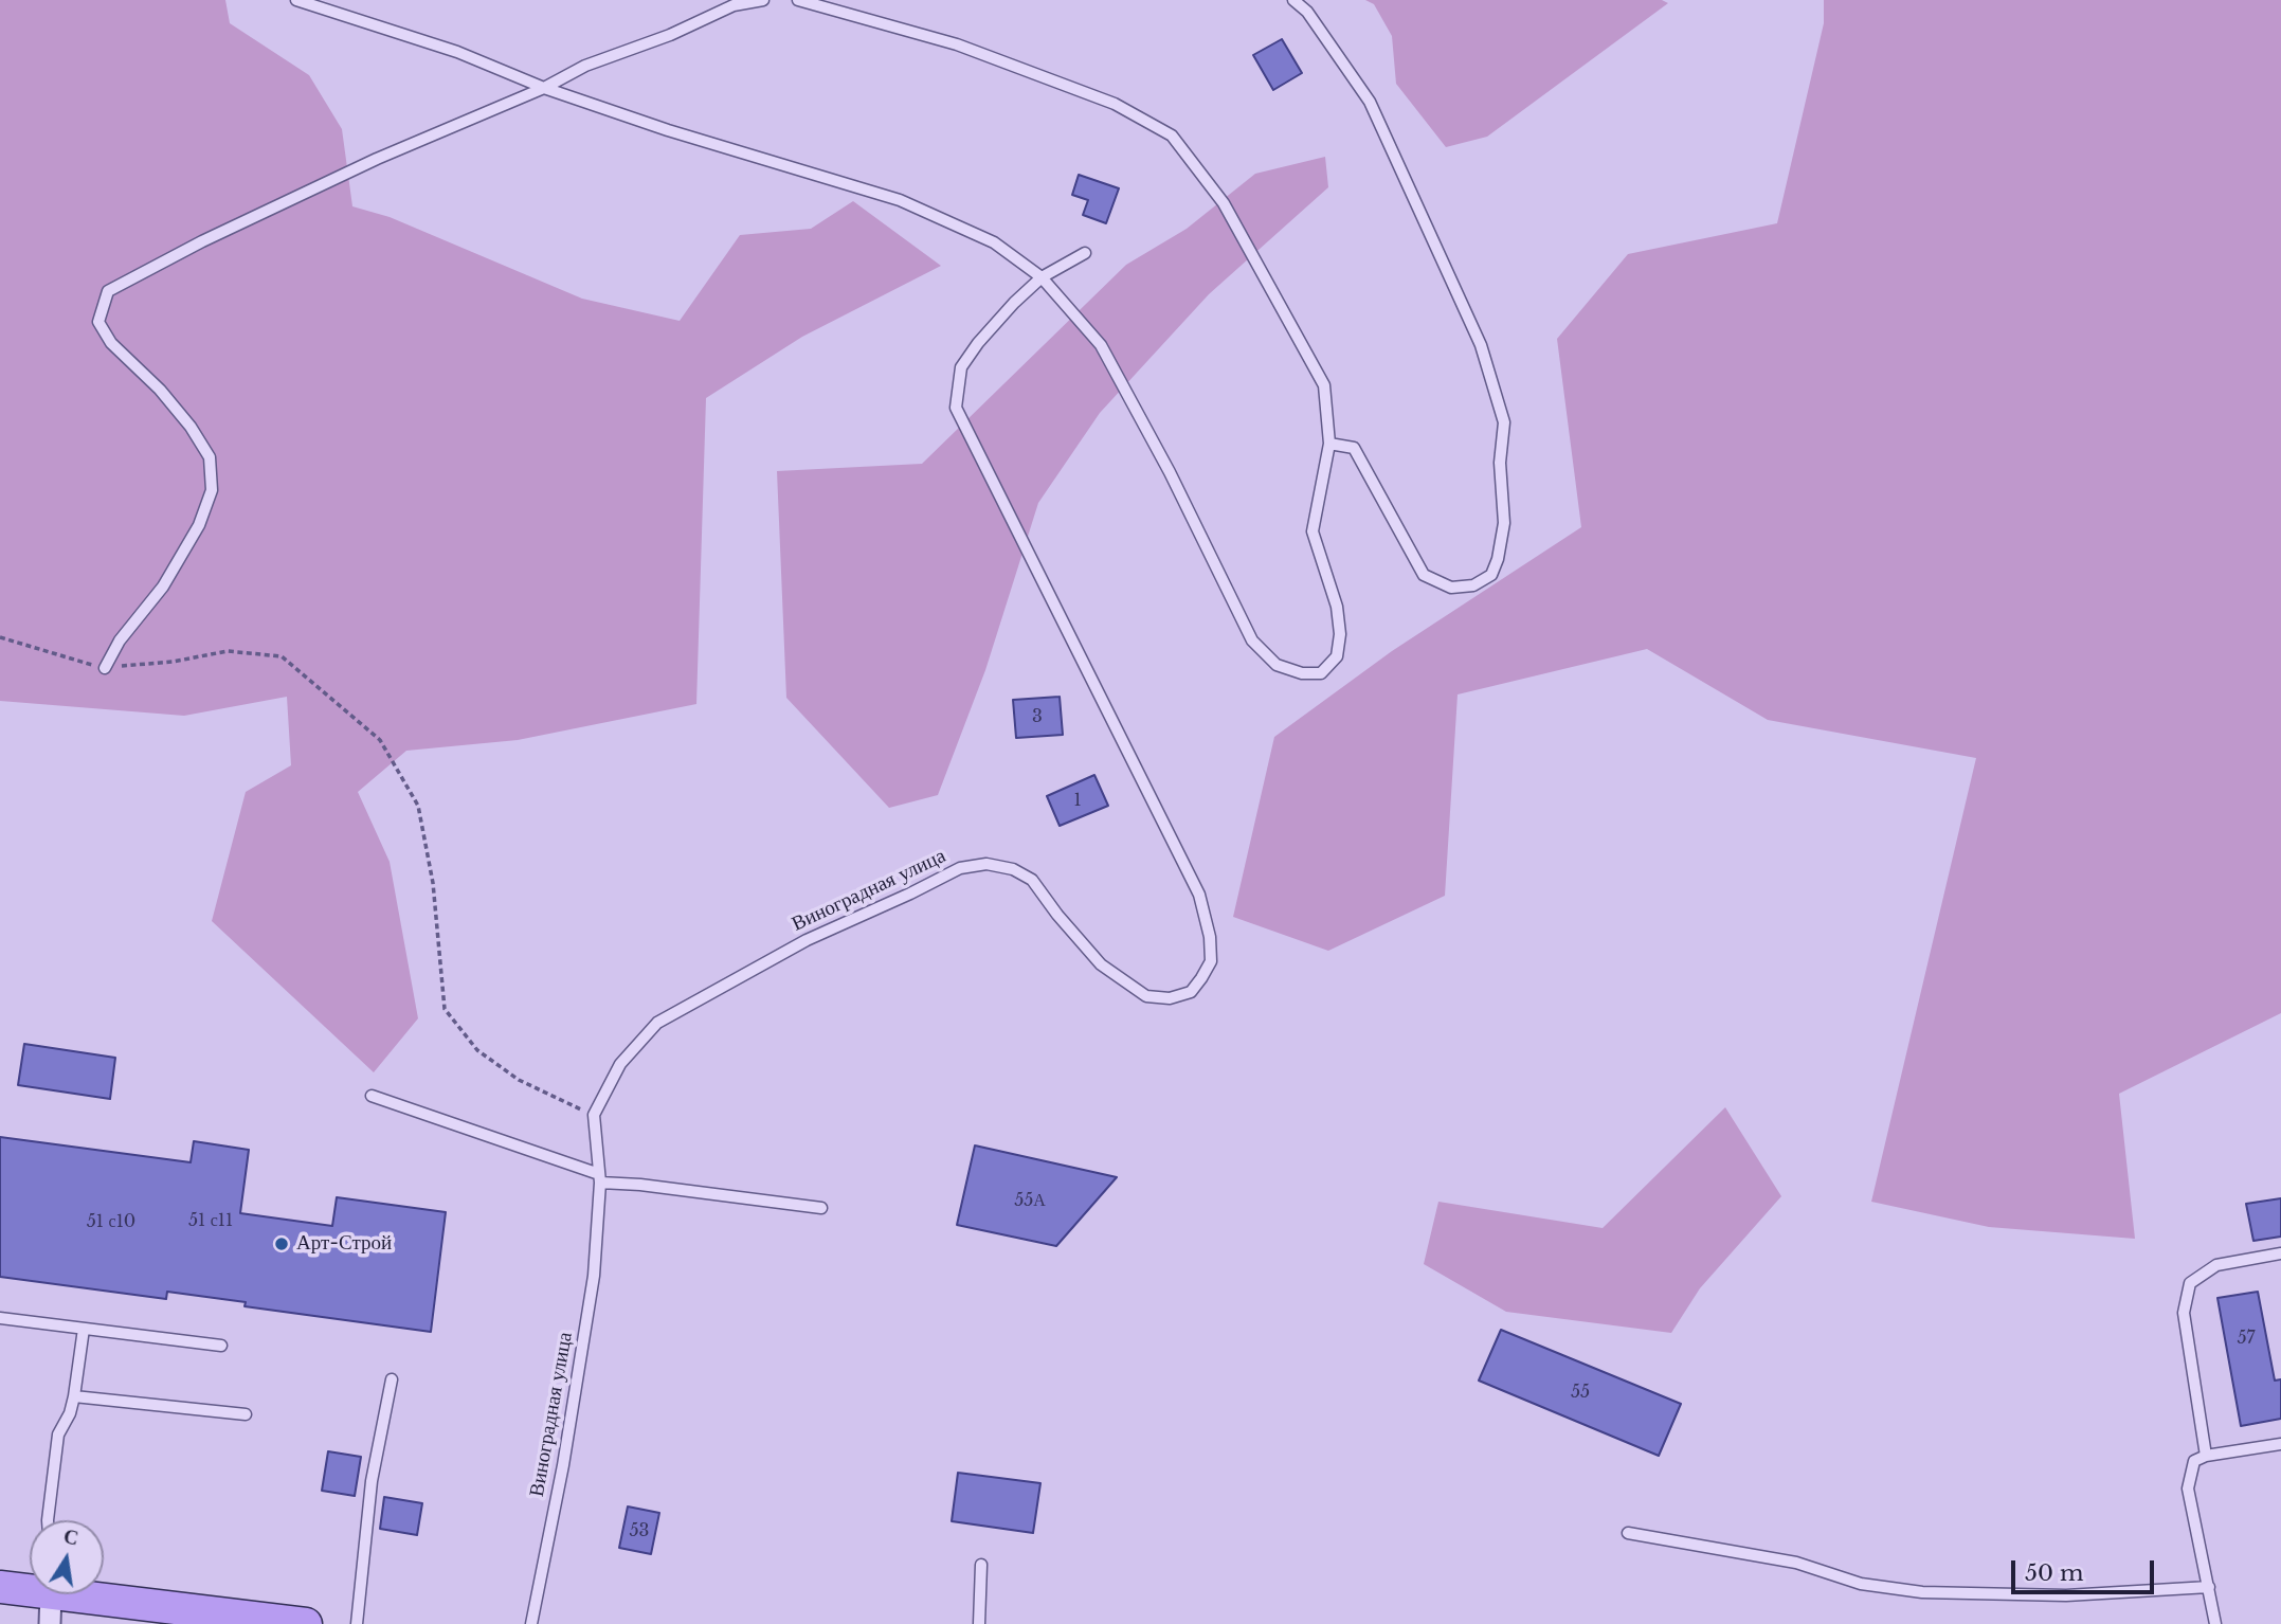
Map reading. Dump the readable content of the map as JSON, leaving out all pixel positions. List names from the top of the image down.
{
  "streets": {
    "lane": ["Виноградная улица"]
  },
  "places": ["Арт-Строй"],
  "house_numbers": [
    "3",
    "1",
    "55А",
    "51 с11",
    "51 с10",
    "57",
    "55",
    "53"
  ],
  "scale_bar": "50 m",
  "north": "top"
}
